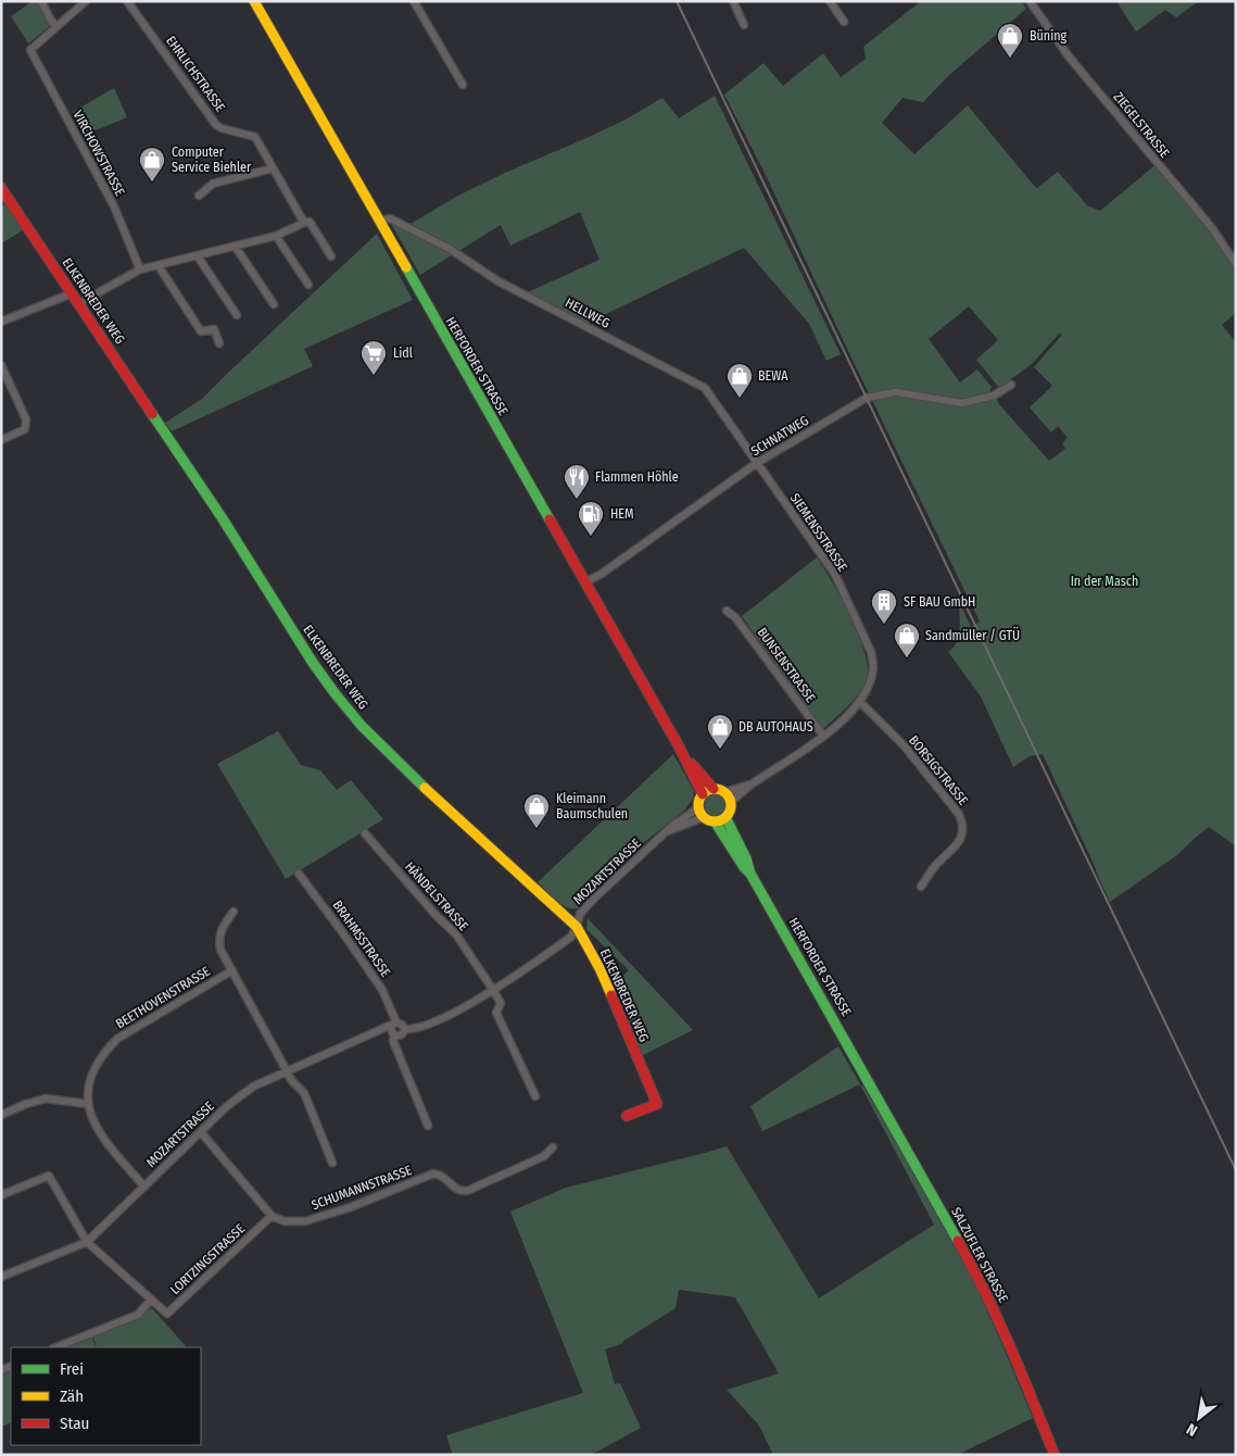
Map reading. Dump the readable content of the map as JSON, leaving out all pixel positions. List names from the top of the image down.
{
  "streets": {
    "main road": ["ELKENBREDER WEG", "HERFORDER STRASSE", "SALZUFLER STRASSE"],
    "street": [
      "EHRLICHSTRASSE",
      "ZIEGELSTRASSE",
      "VIRCHOWSTRASSE",
      "HELLWEG",
      "SCHNATWEG",
      "SIEMENSSTRASSE",
      "BUNSENSTRASSE",
      "BORSIGSTRASSE",
      "MOZARTSTRASSE",
      "HÄNDELSTRASSE",
      "BRAHMSSTRASSE",
      "BEETHOVENSTRASSE",
      "SCHUMANNSTRASSE",
      "LORTZINGSTRASSE"
    ]
  },
  "crossings": [
    ["ELKENBREDER WEG", "MOZARTSTRASSE"],
    ["HELLWEG", "HERFORDER STRASSE"],
    ["HELLWEG", "SCHNATWEG"],
    ["HELLWEG", "SIEMENSSTRASSE"],
    ["HERFORDER STRASSE", "SCHNATWEG"],
    ["HERFORDER STRASSE", "SIEMENSSTRASSE"],
    ["HERFORDER STRASSE", "MOZARTSTRASSE"],
    ["HERFORDER STRASSE", "SALZUFLER STRASSE"],
    ["SCHNATWEG", "SIEMENSSTRASSE"],
    ["SIEMENSSTRASSE", "BUNSENSTRASSE"],
    ["SIEMENSSTRASSE", "BORSIGSTRASSE"],
    ["SIEMENSSTRASSE", "MOZARTSTRASSE"],
    ["MOZARTSTRASSE", "HÄNDELSTRASSE"],
    ["MOZARTSTRASSE", "BRAHMSSTRASSE"],
    ["MOZARTSTRASSE", "BEETHOVENSTRASSE"],
    ["MOZARTSTRASSE", "LORTZINGSTRASSE"],
    ["SCHUMANNSTRASSE", "LORTZINGSTRASSE"]
  ],
  "parks": ["In der Masch"],
  "places": {
    "shop": [
      "Büning",
      "Computer Service Biehler",
      "BEWA",
      "Sandmüller / GTÜ",
      "DB AUTOHAUS",
      "Kleimann Baumschulen"
    ],
    "supermarket": ["Lidl"],
    "restaurant": ["Flammen Höhle"],
    "fuel station": ["HEM"],
    "building": ["SF BAU GmbH"]
  },
  "legend": ["Frei", "Zäh", "Stau"],
  "north": "bottom left"
}
